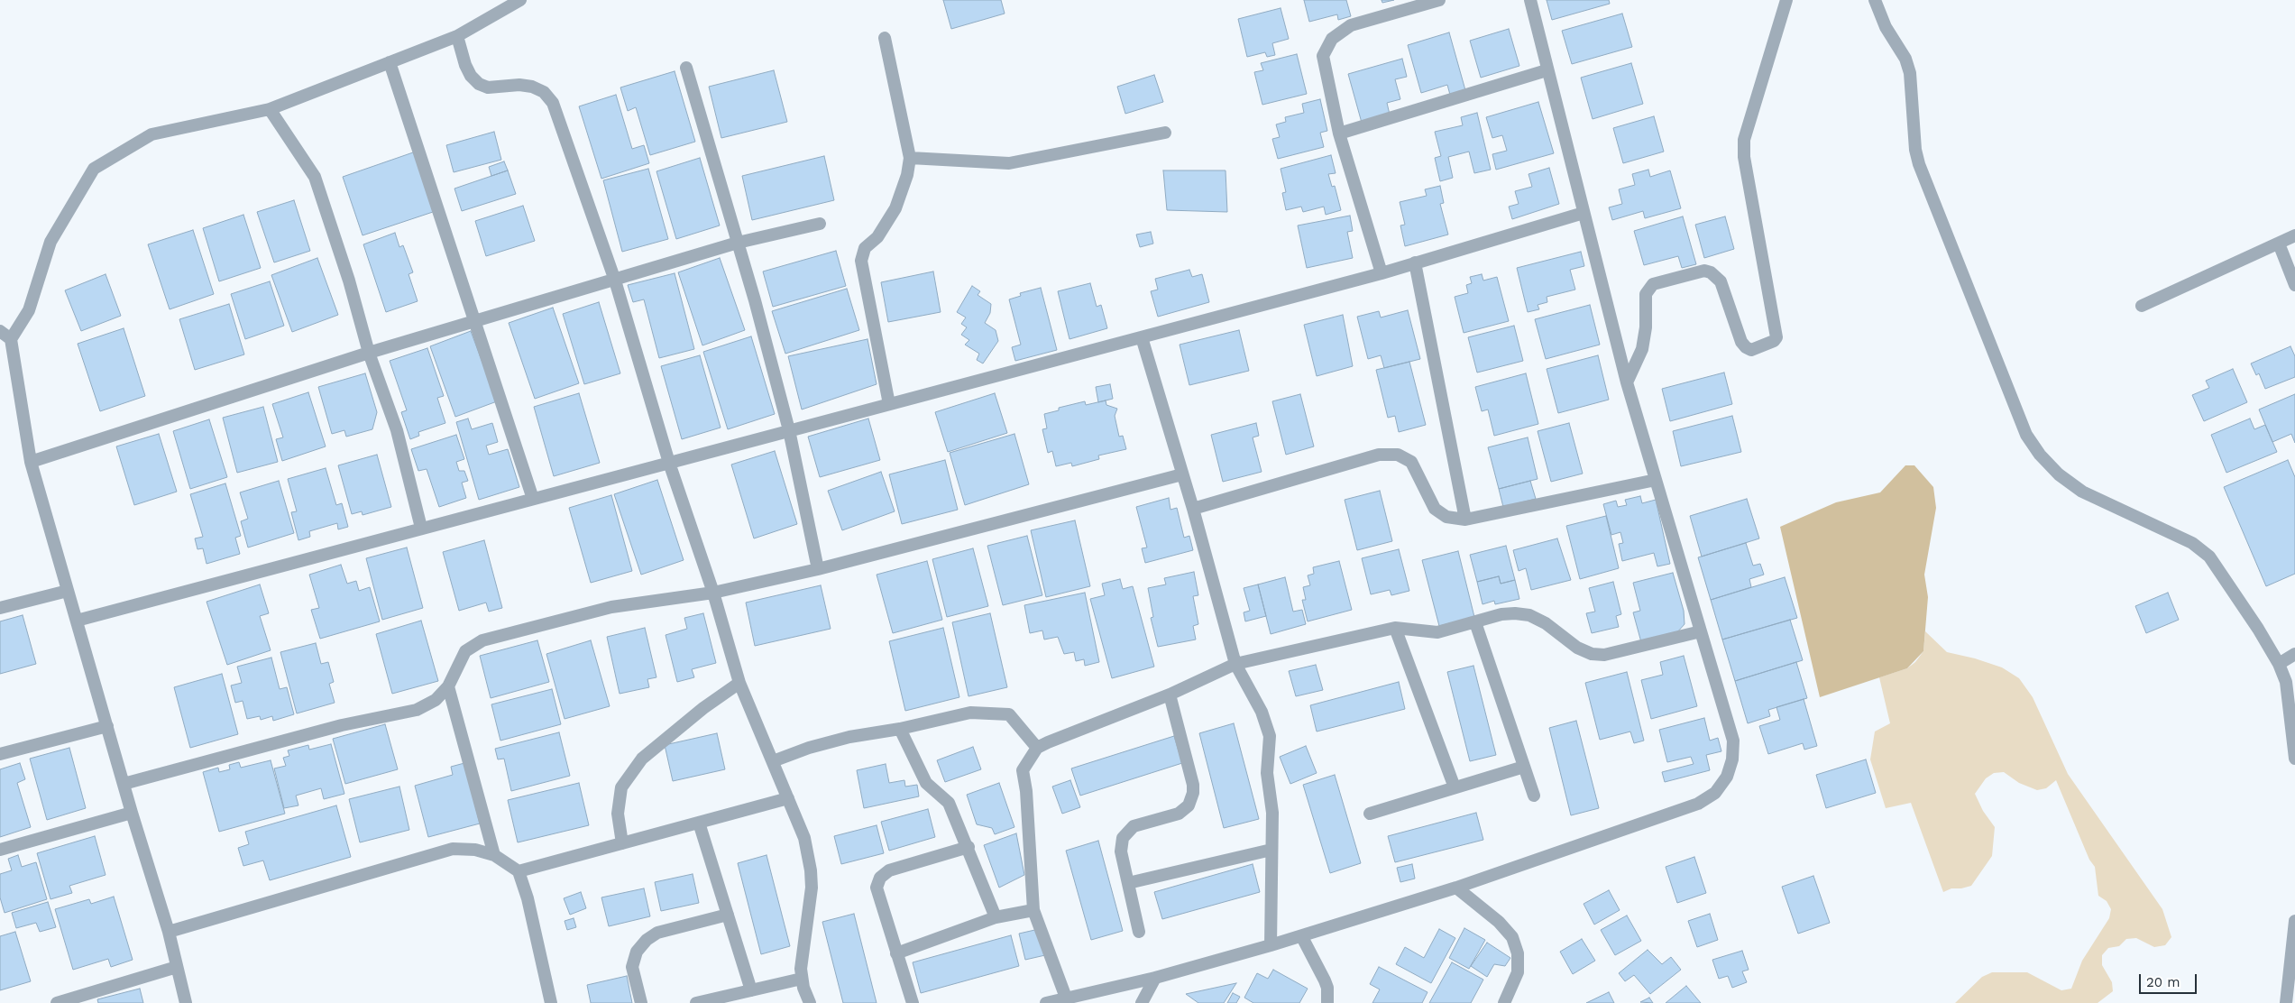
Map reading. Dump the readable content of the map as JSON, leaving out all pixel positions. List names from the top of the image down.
{
  "scale_bar": "20 m"
}
